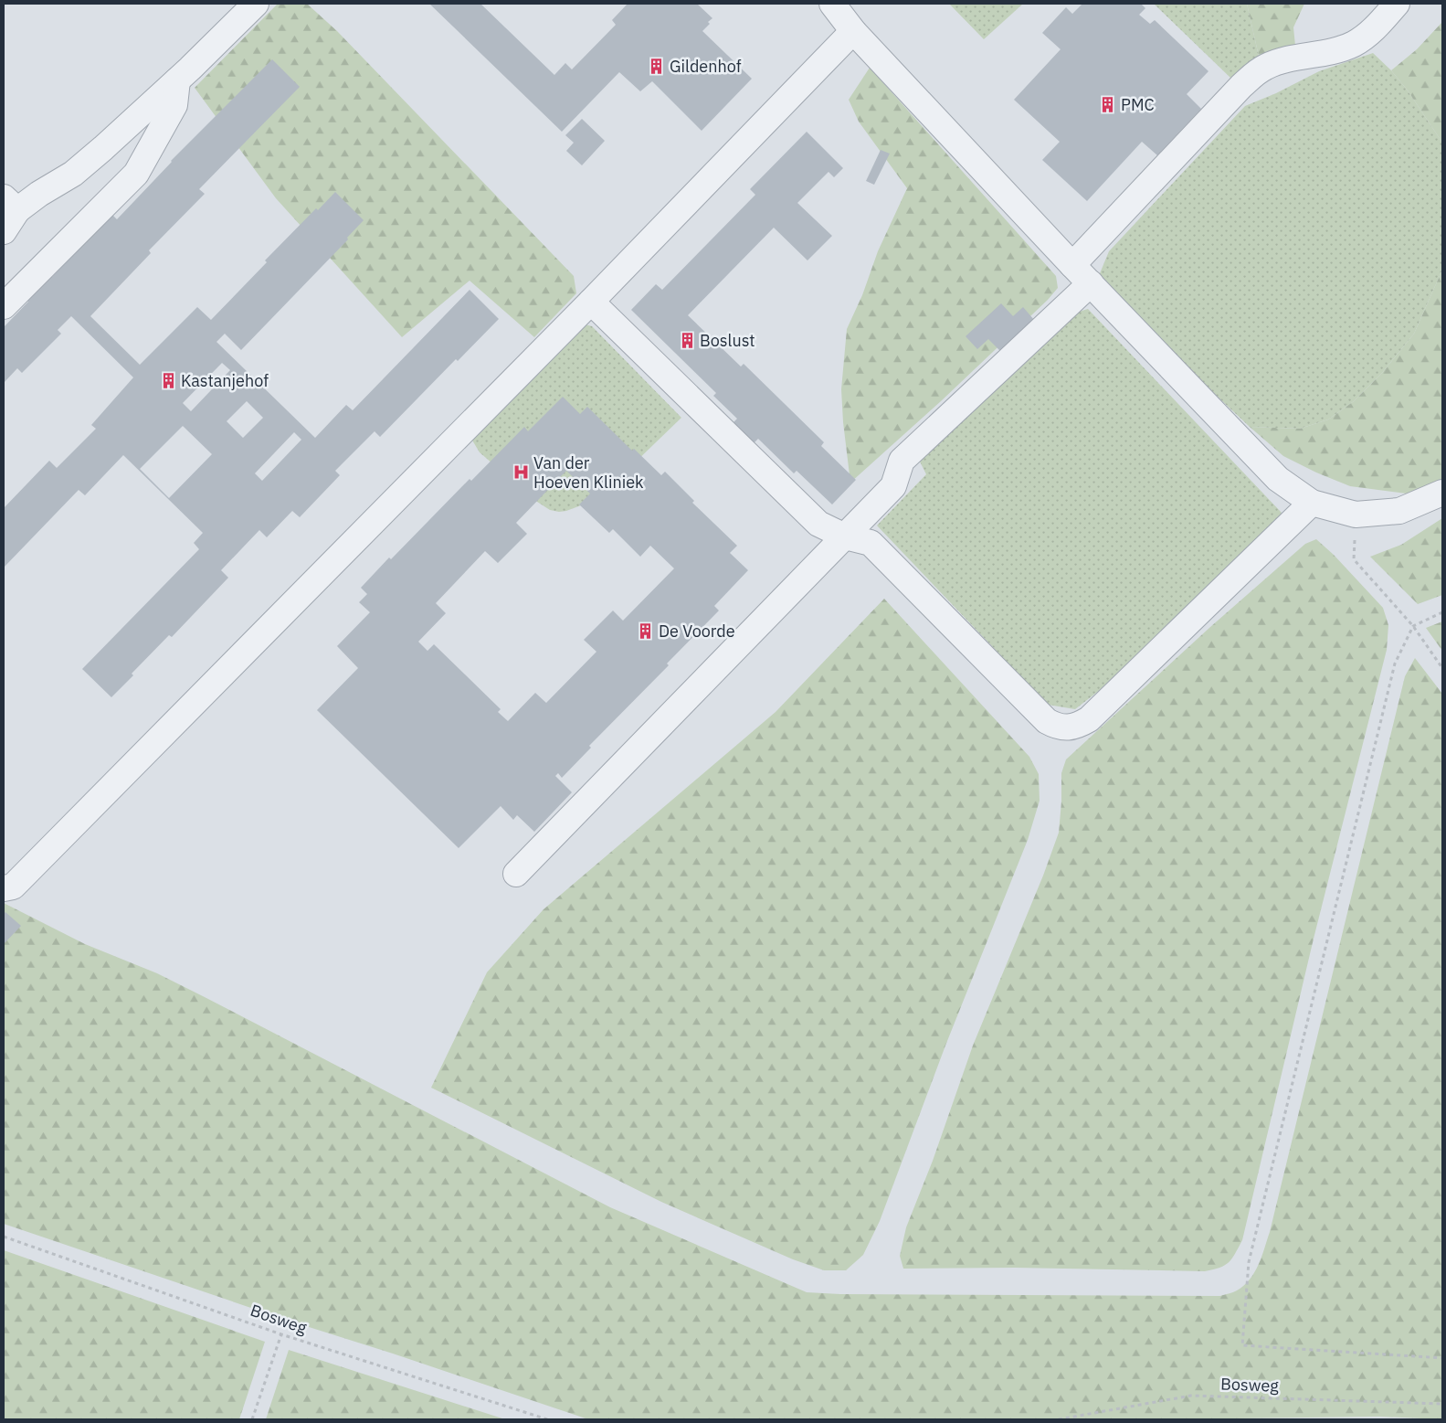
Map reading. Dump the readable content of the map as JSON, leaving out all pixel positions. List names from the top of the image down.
{
  "streets": {
    "path": ["Bosweg"]
  },
  "places": {
    "building": [
      "Gildenhof",
      "PMC",
      "Boslust",
      "Kastanjehof",
      "De Voorde"
    ],
    "hospital": ["Van der Hoeven Kliniek"]
  }
}
